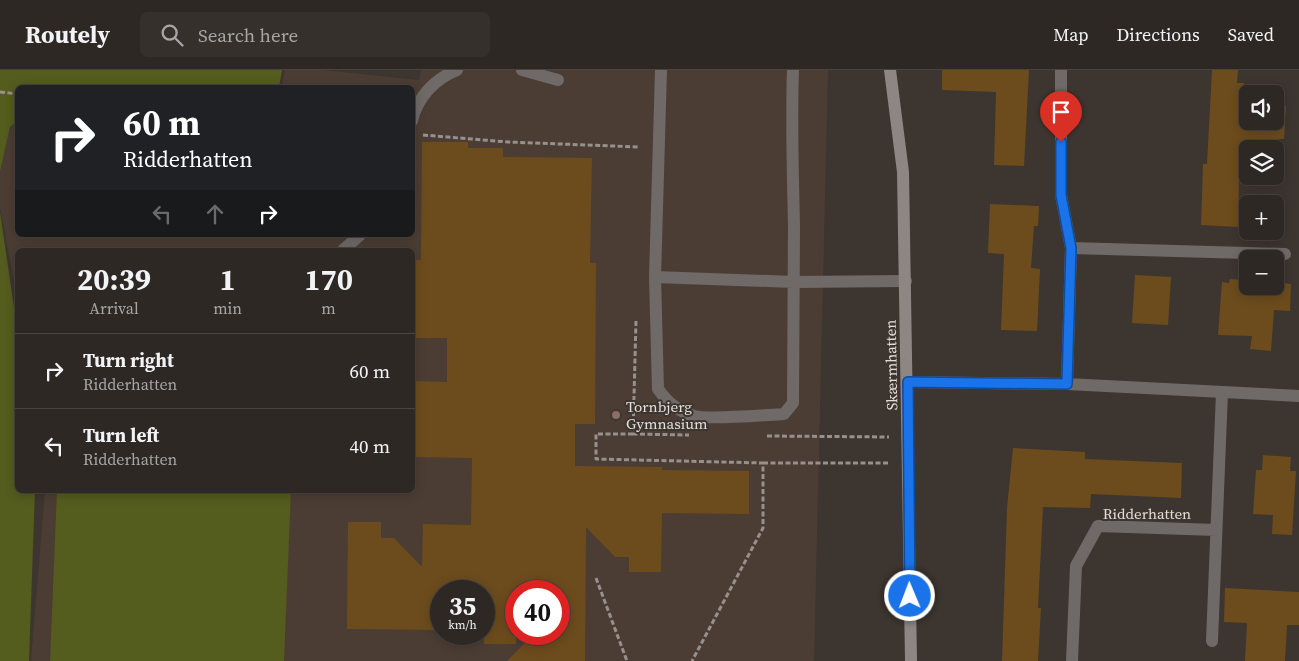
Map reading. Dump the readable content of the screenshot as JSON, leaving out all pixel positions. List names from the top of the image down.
{
  "streets": {
    "street": ["Skærmhatten", "Ridderhatten"]
  },
  "places": ["Tornbjerg Gymnasium"],
  "page": {
    "header": "Routely",
    "search": "Search here",
    "nav": ["Map", "Directions", "Saved"],
    "map_buttons": ["+", "−"],
    "turn": ["60 m", "Ridderhatten"],
    "eta": [
      "20:39",
      "Arrival",
      "1",
      "min",
      "170",
      "m"
    ],
    "list": [
      {
        "name": "Turn right",
        "note": "Ridderhatten",
        "value": "60 m"
      },
      {
        "name": "Turn left",
        "note": "Ridderhatten",
        "value": "40 m"
      }
    ],
    "speed": "35 km/h",
    "limit": "40"
  }
}
